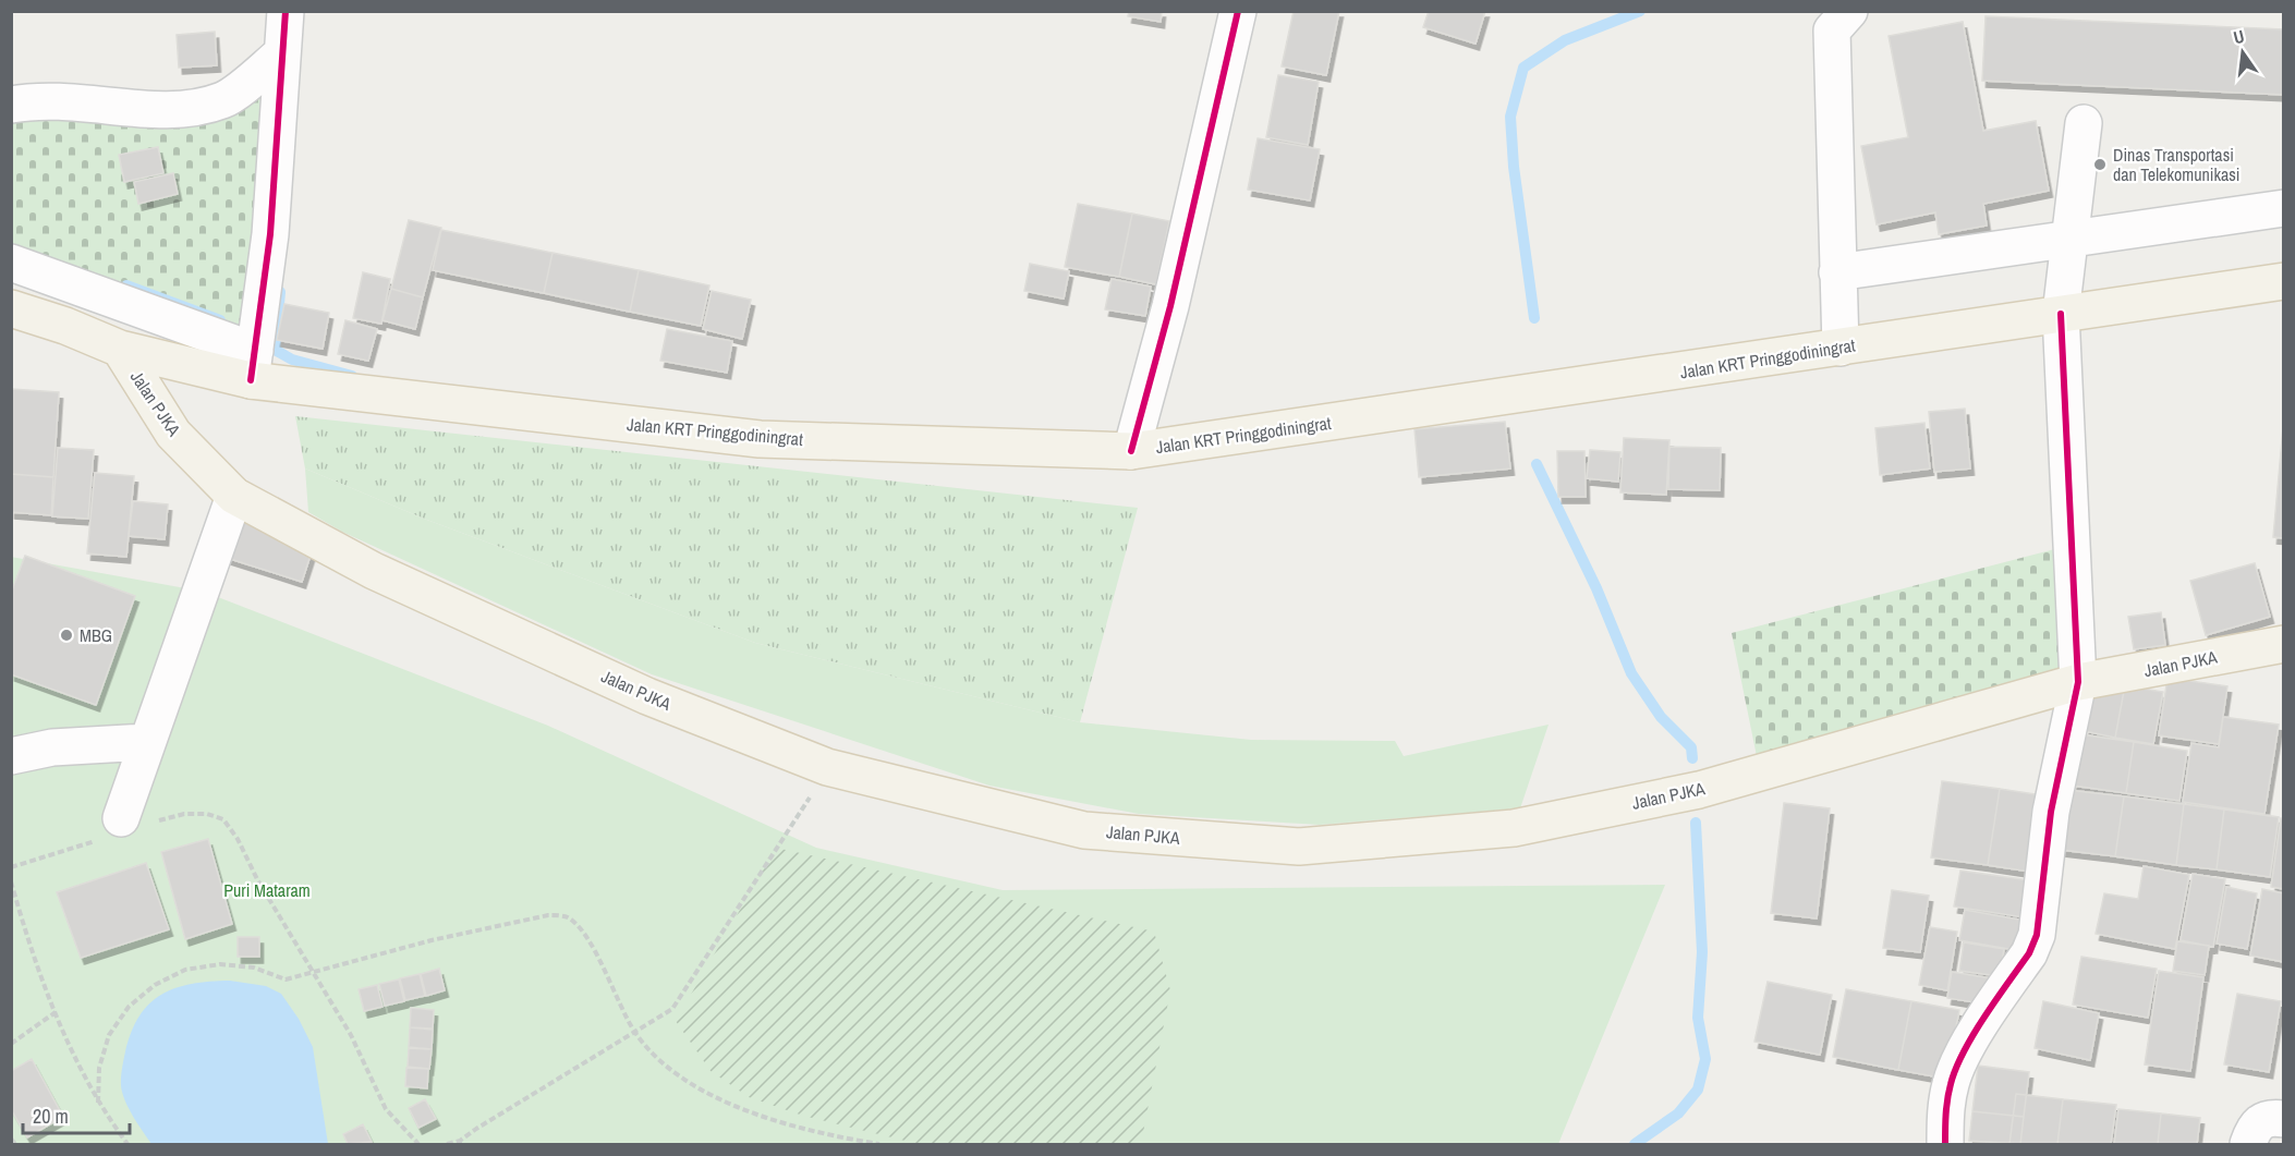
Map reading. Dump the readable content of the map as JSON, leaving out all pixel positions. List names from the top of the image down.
{
  "streets": {
    "main road": ["Jalan KRT Pringgodiningrat", "Jalan PJKA"]
  },
  "crossings": [
    ["Jalan KRT Pringgodiningrat", "Jalan PJKA"]
  ],
  "parks": ["Puri Mataram"],
  "places": ["Dinas Transportasi dan Telekomunikasi", "MBG"],
  "scale_bar": "20 m",
  "north": "top"
}
